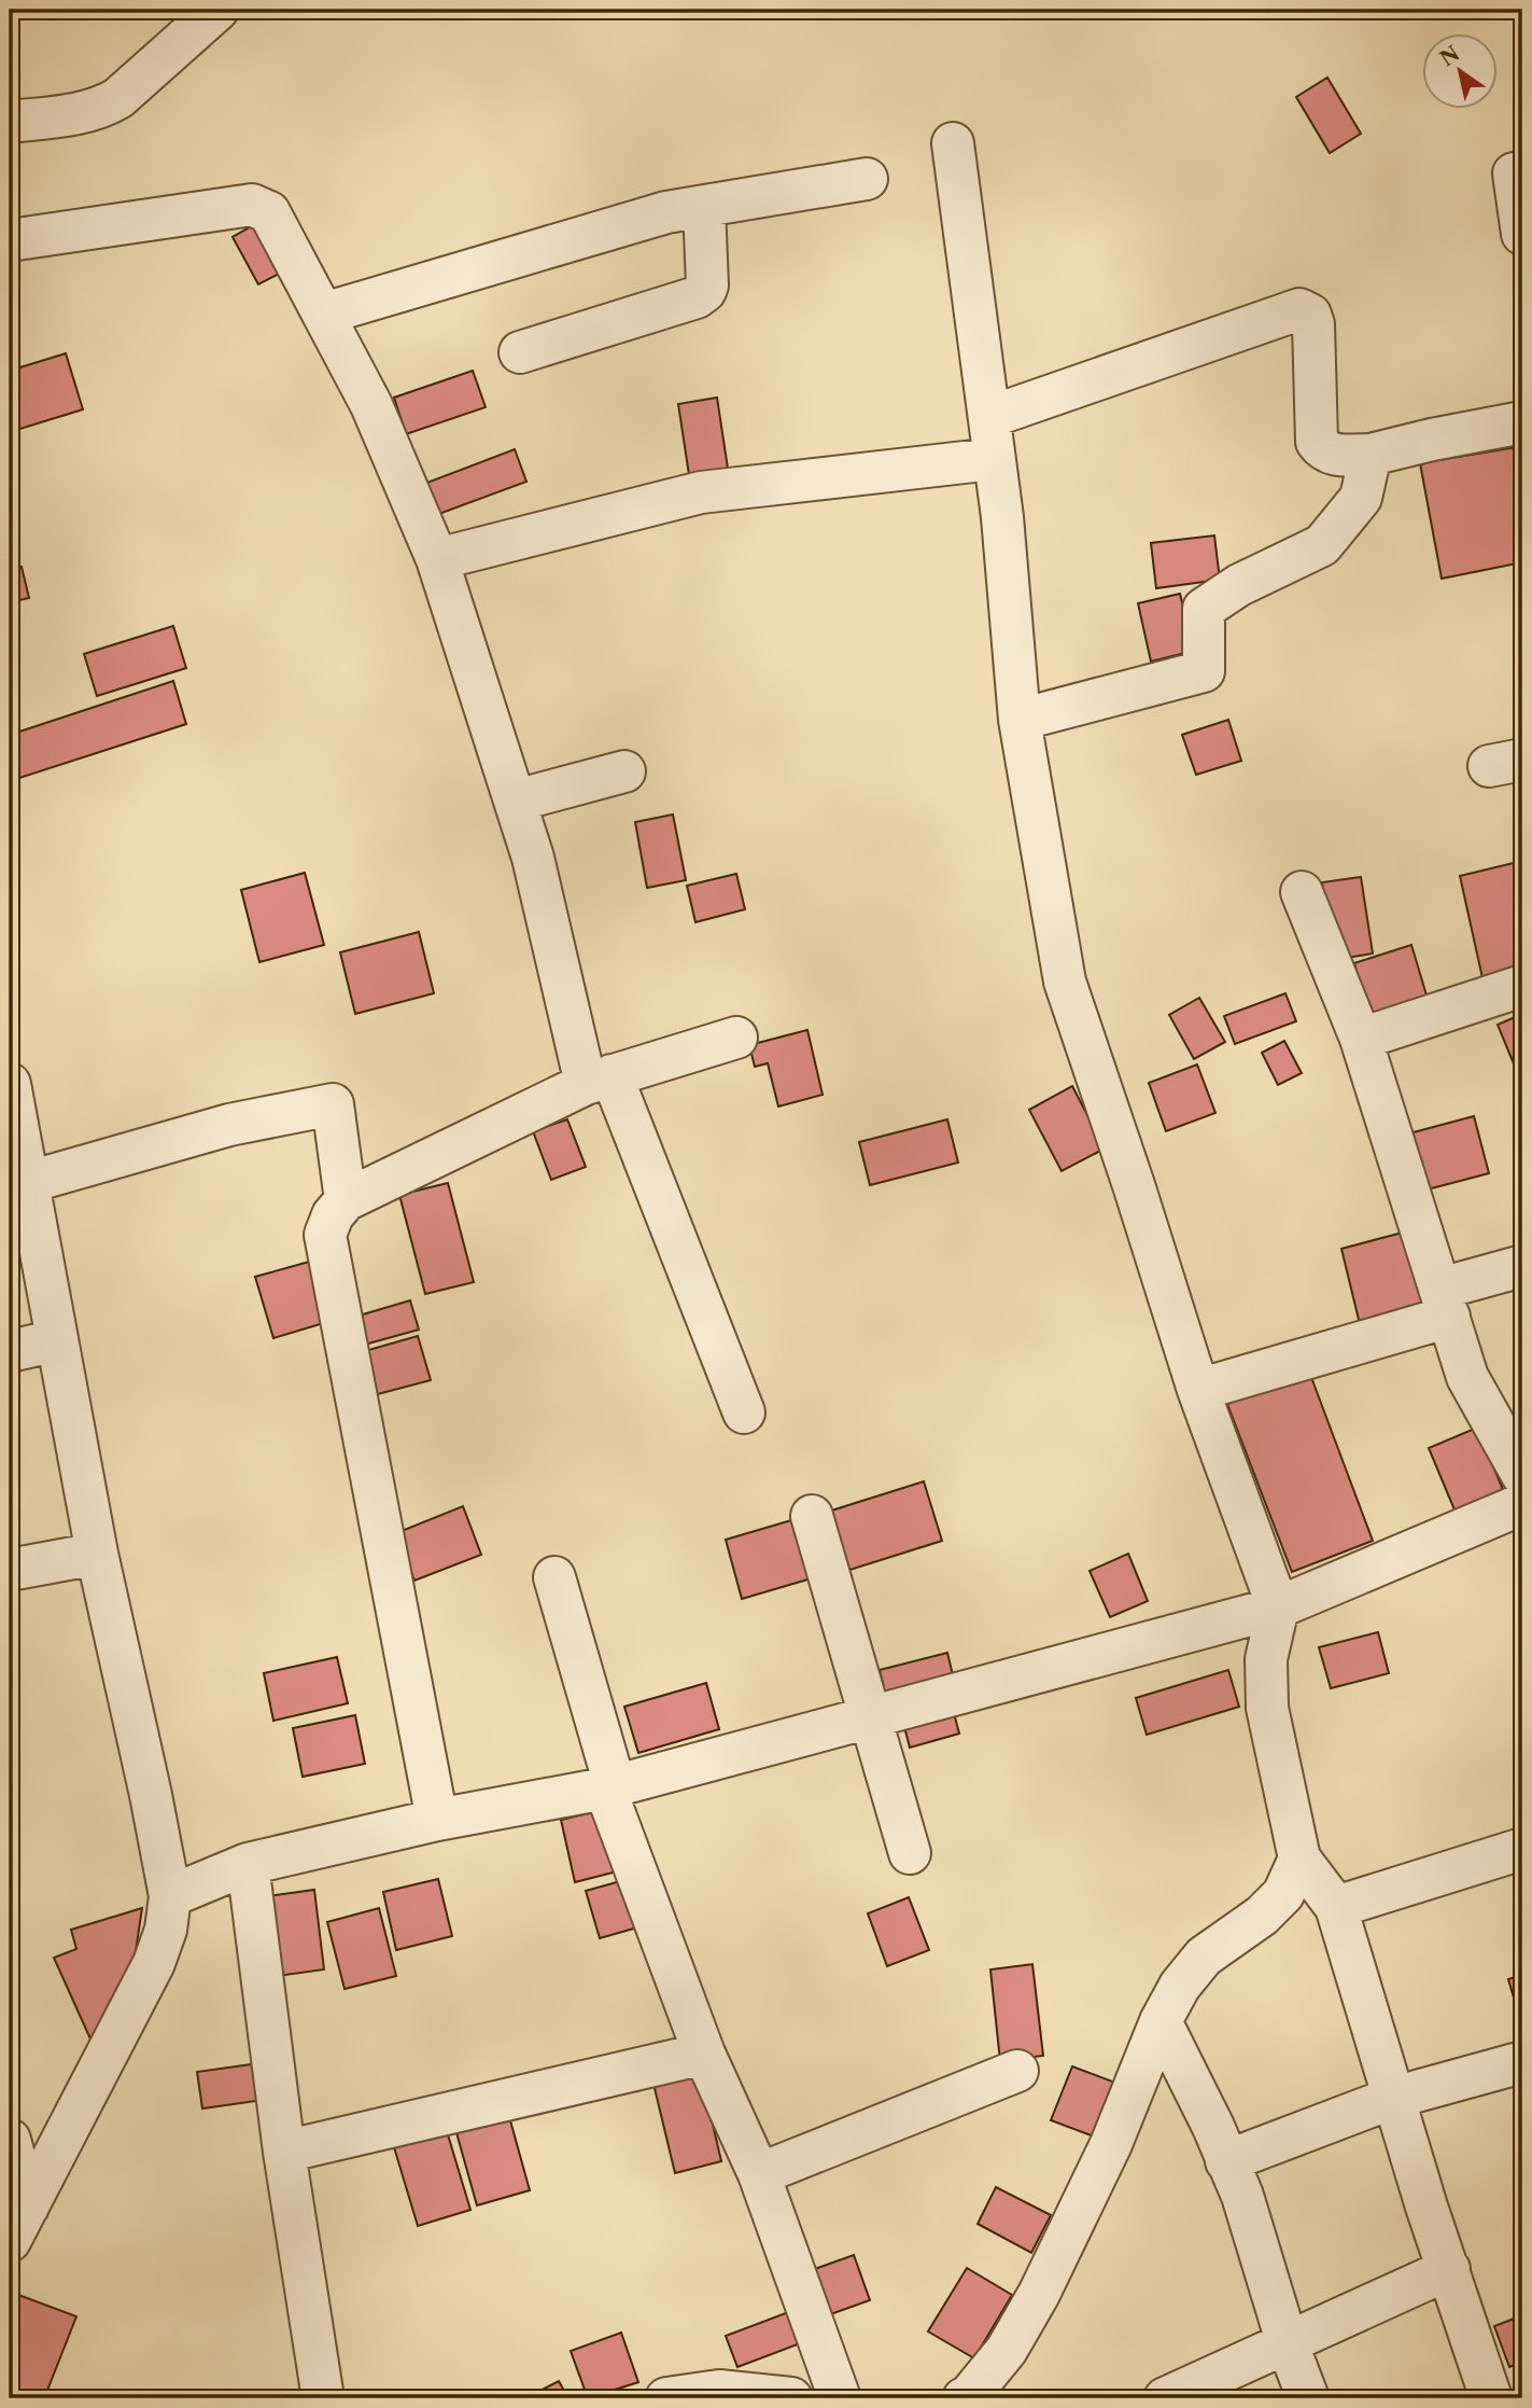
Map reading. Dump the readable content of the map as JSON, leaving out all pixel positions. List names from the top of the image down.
{
  "north": "top left"
}
